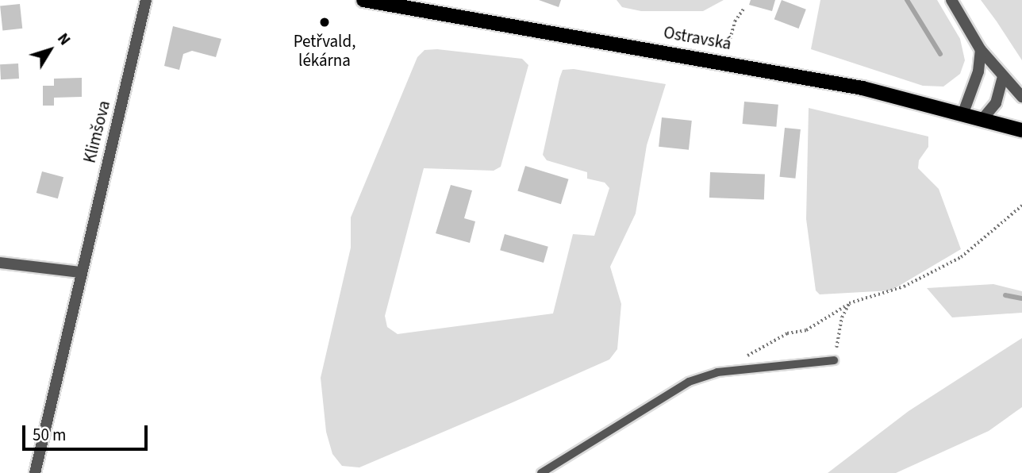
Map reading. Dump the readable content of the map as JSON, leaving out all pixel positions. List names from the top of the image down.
{
  "streets": {
    "main road": ["Ostravská"],
    "street": ["Klimšova"]
  },
  "places": ["Petřvald, lékárna"],
  "scale_bar": "50 m",
  "north": "top right"
}
